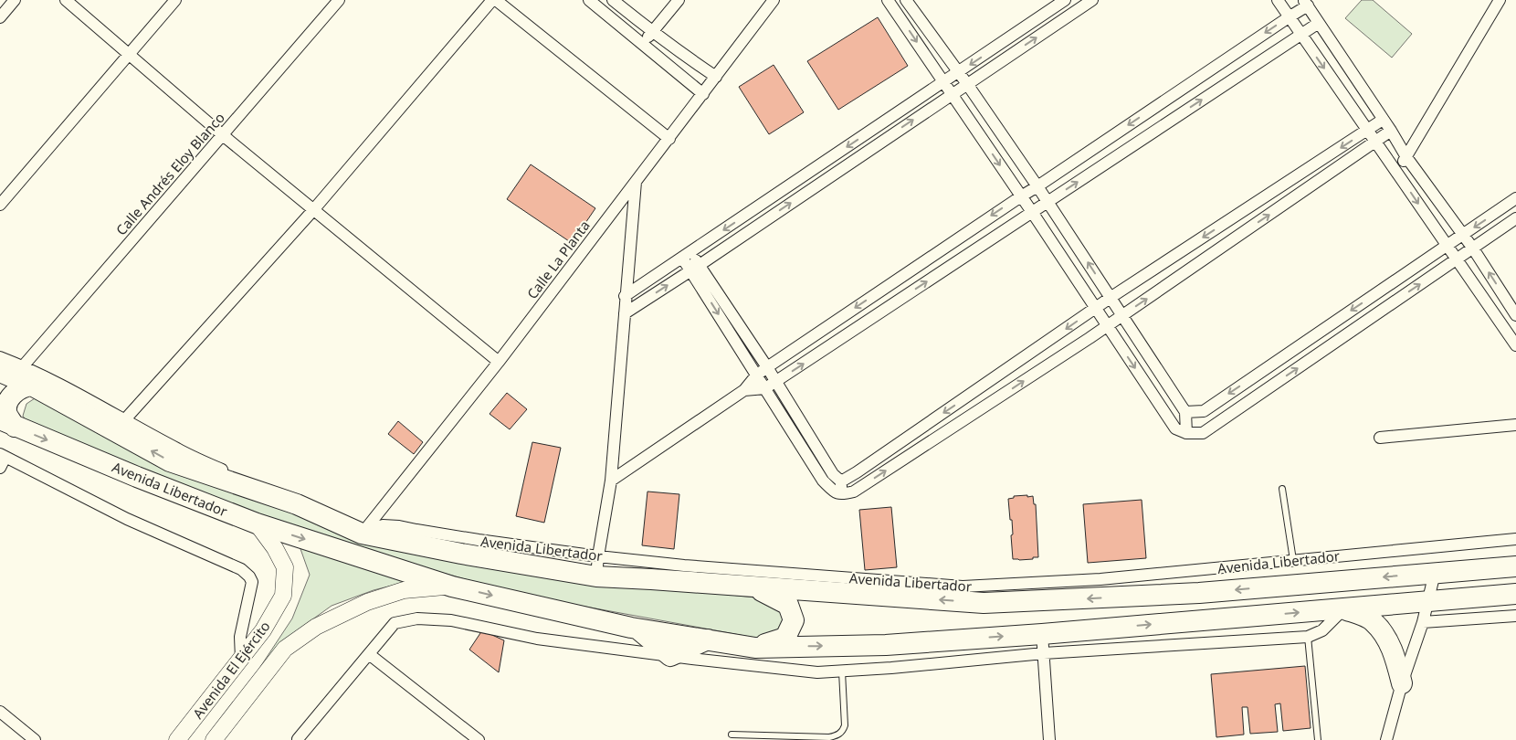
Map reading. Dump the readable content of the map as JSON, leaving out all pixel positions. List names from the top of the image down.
{
  "streets": {
    "highway": ["Avenida Libertador"],
    "street": ["Calle Andrés Eloy Blanco", "Calle La Planta", "Avenida El Ejército"]
  },
  "crossings": [
    ["Calle Andrés Eloy Blanco", "Avenida Libertador"],
    ["Calle La Planta", "Avenida Libertador"],
    ["Avenida Libertador", "Avenida El Ejército"]
  ]
}
